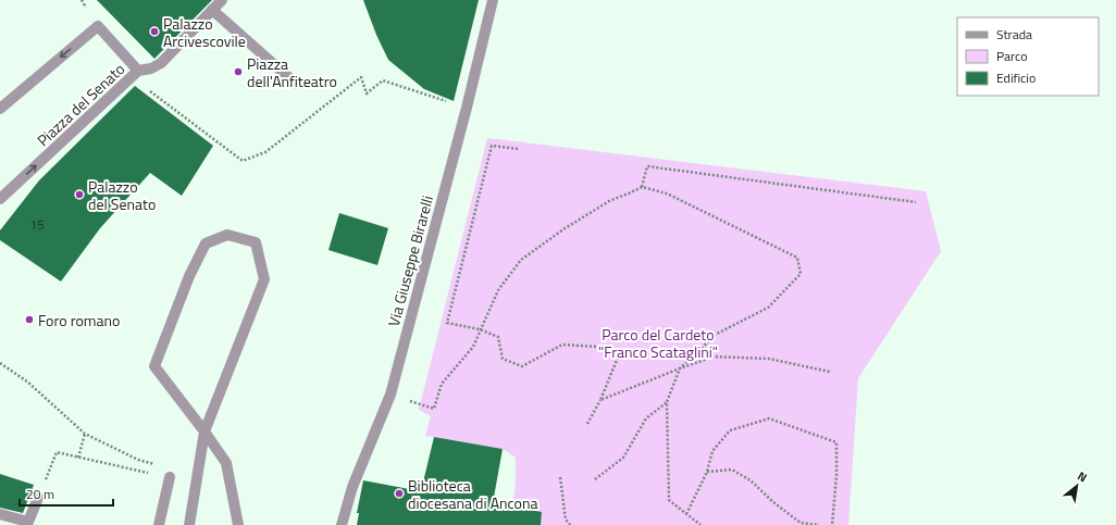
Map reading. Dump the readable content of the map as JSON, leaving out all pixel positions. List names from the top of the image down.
{
  "streets": {
    "street": ["Piazza del Senato", "Via Giuseppe Birarelli"]
  },
  "parks": ["Parco del Cardeto \"Franco Scataglini\""],
  "places": [
    "Palazzo Arcivescovile",
    "Piazza dell'Anfiteatro",
    "Palazzo del Senato",
    "Foro romano",
    "Biblioteca diocesana di Ancona"
  ],
  "house_numbers": ["15"],
  "legend": ["Strada", "Parco", "Edificio"],
  "scale_bar": "20 m",
  "north": "top right"
}
